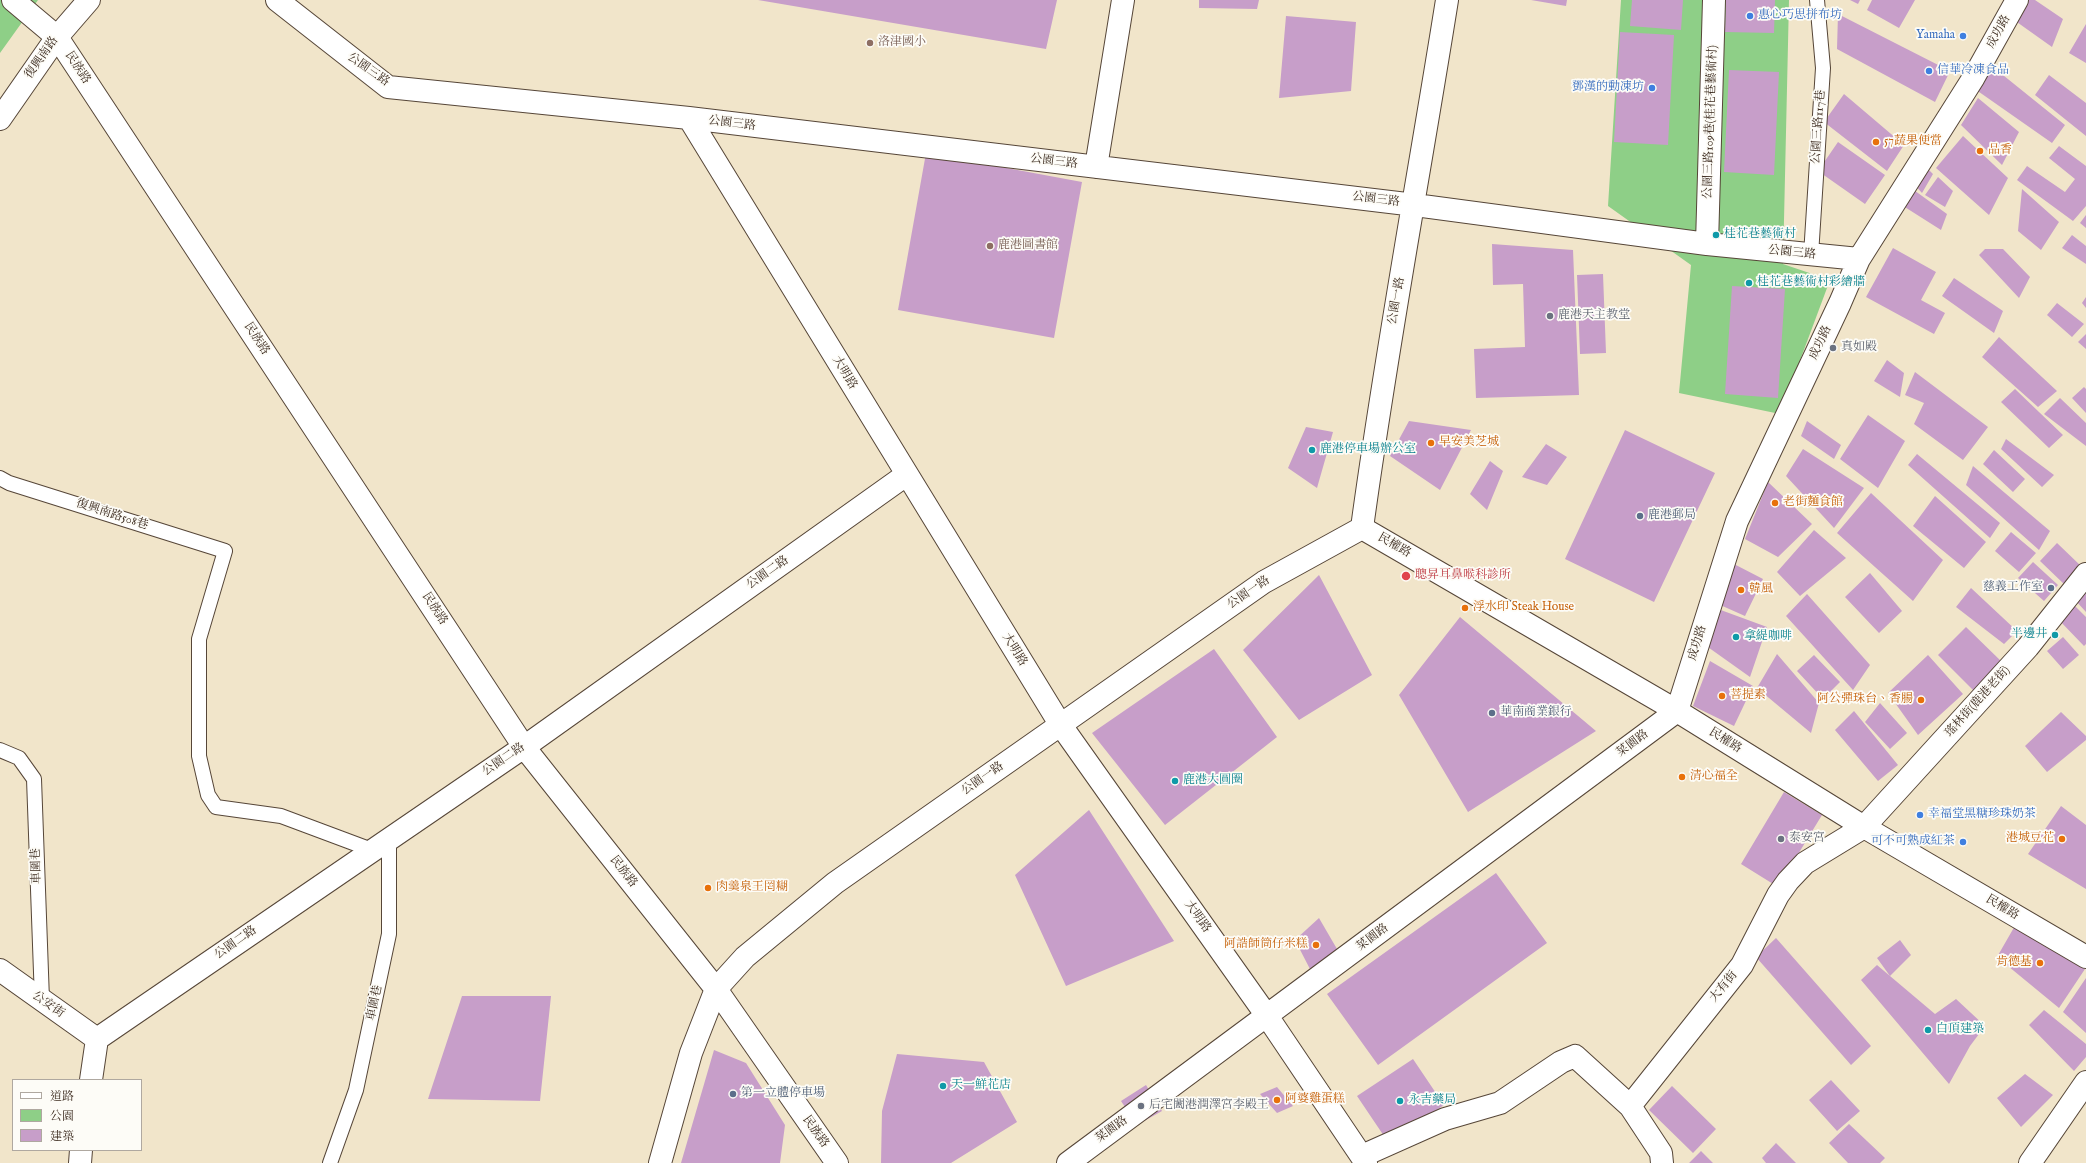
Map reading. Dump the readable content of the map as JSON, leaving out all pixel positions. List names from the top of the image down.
{
  "streets": {
    "street": [
      "成功路",
      "復興南路",
      "民族路",
      "公園三路",
      "公園三路109巷(桂花巷藝術村)",
      "公園一路",
      "大明路",
      "民權路",
      "公園二路",
      "瑤林街(鹿港老街)",
      "菜園路",
      "大有街",
      "公安街"
    ],
    "lane": ["公園三路117巷", "復興南路508巷", "車圍巷"]
  },
  "crossings": [
    ["成功路", "公園三路"],
    ["成功路", "民權路"],
    ["成功路", "菜園路"],
    ["復興南路", "民族路"],
    ["民族路", "公園一路"],
    ["民族路", "公園二路"],
    ["公園三路", "公園三路109巷(桂花巷藝術村)"],
    ["公園三路", "公園三路117巷"],
    ["公園三路", "公園一路"],
    ["公園三路", "大明路"],
    ["公園一路", "大明路"],
    ["公園一路", "民權路"],
    ["大明路", "公園二路"],
    ["大明路", "菜園路"],
    ["復興南路508巷", "公園二路"],
    ["復興南路508巷", "車圍巷"],
    ["民權路", "瑤林街(鹿港老街)"],
    ["民權路", "菜園路"],
    ["民權路", "大有街"],
    ["公園二路", "車圍巷"],
    ["公園二路", "公安街"],
    ["瑤林街(鹿港老街)", "大有街"],
    ["車圍巷", "公安街"]
  ],
  "places": [
    "惠心巧思拼布坊",
    "Yamaha",
    "洛津國小",
    "信華冷凍食品",
    "鄧漢的動凍坊",
    "57蔬果便當",
    "品香",
    "桂花巷藝術村",
    "鹿港圖書館",
    "桂花巷藝術村彩繪牆",
    "鹿港天主教堂",
    "真如殿",
    "早安美芝城",
    "鹿港停車場辦公室",
    "老街麵食館",
    "鹿港郵局",
    "聰昇耳鼻喉科診所",
    "慈義工作室",
    "韓風",
    "浮水印 Steak House",
    "半邊井",
    "拿緹咖啡",
    "菩提素",
    "阿公彈珠台、香腸",
    "華南商業銀行",
    "清心福全",
    "鹿港大圓圈",
    "幸福堂黑糖珍珠奶茶",
    "泰安宮",
    "港城豆花",
    "可不可熟成紅茶",
    "肉羹泉王罔糊",
    "阿誥師筒仔米糕",
    "肯德基",
    "白頂建築",
    "天一鮮花店",
    "第一立體停車場",
    "阿婆雞蛋糕",
    "永吉藥局",
    "后宅闔港潤澤宮李殿王"
  ],
  "legend": ["道路", "公園", "建築"]
}
